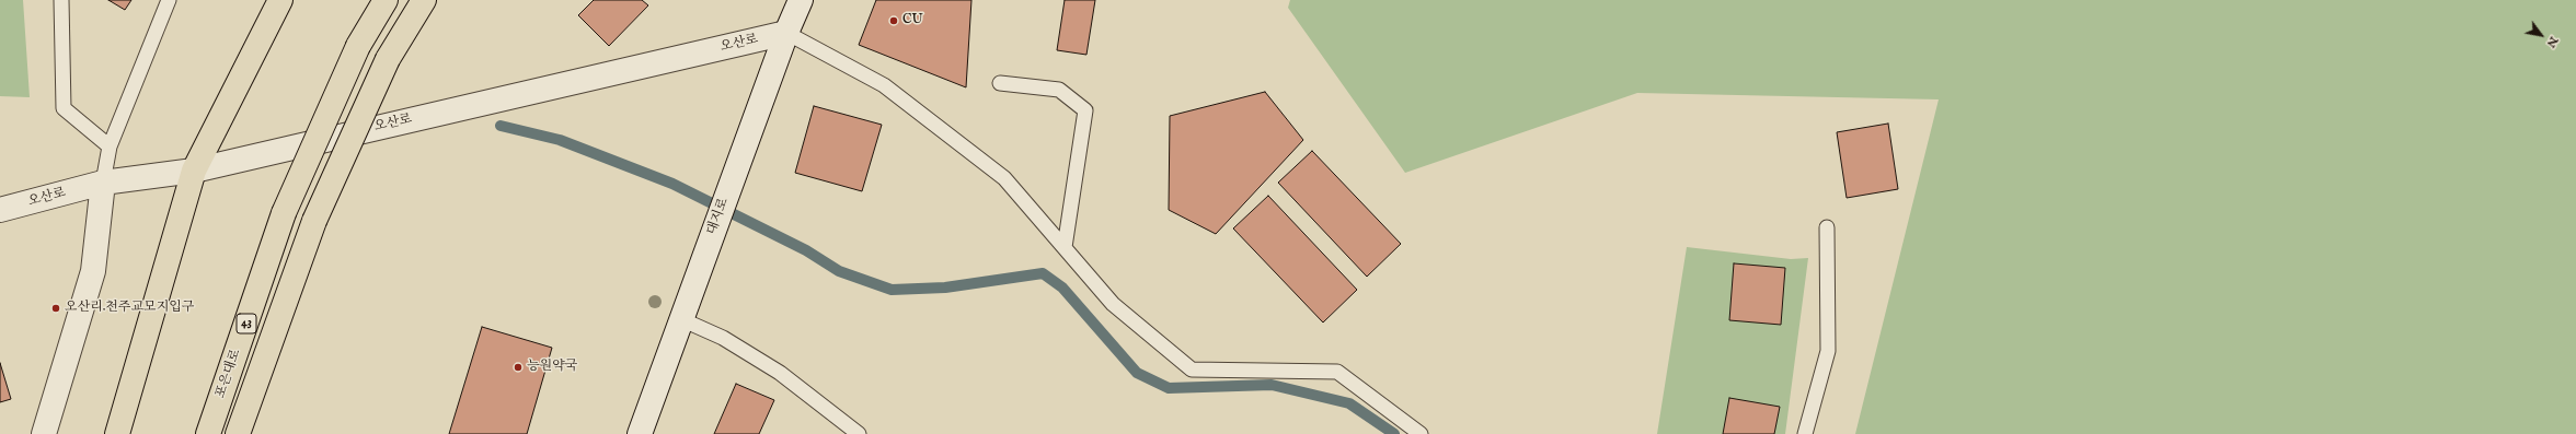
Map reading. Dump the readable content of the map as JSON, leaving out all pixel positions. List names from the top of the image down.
{
  "streets": {
    "highway": ["43", "포은대로"],
    "street": ["오산로", "대지로"]
  },
  "crossings": [
    ["오산로", "대지로"]
  ],
  "places": ["CU", "오산리.천주교모지입구", "능원약국"],
  "north": "bottom right"
}
